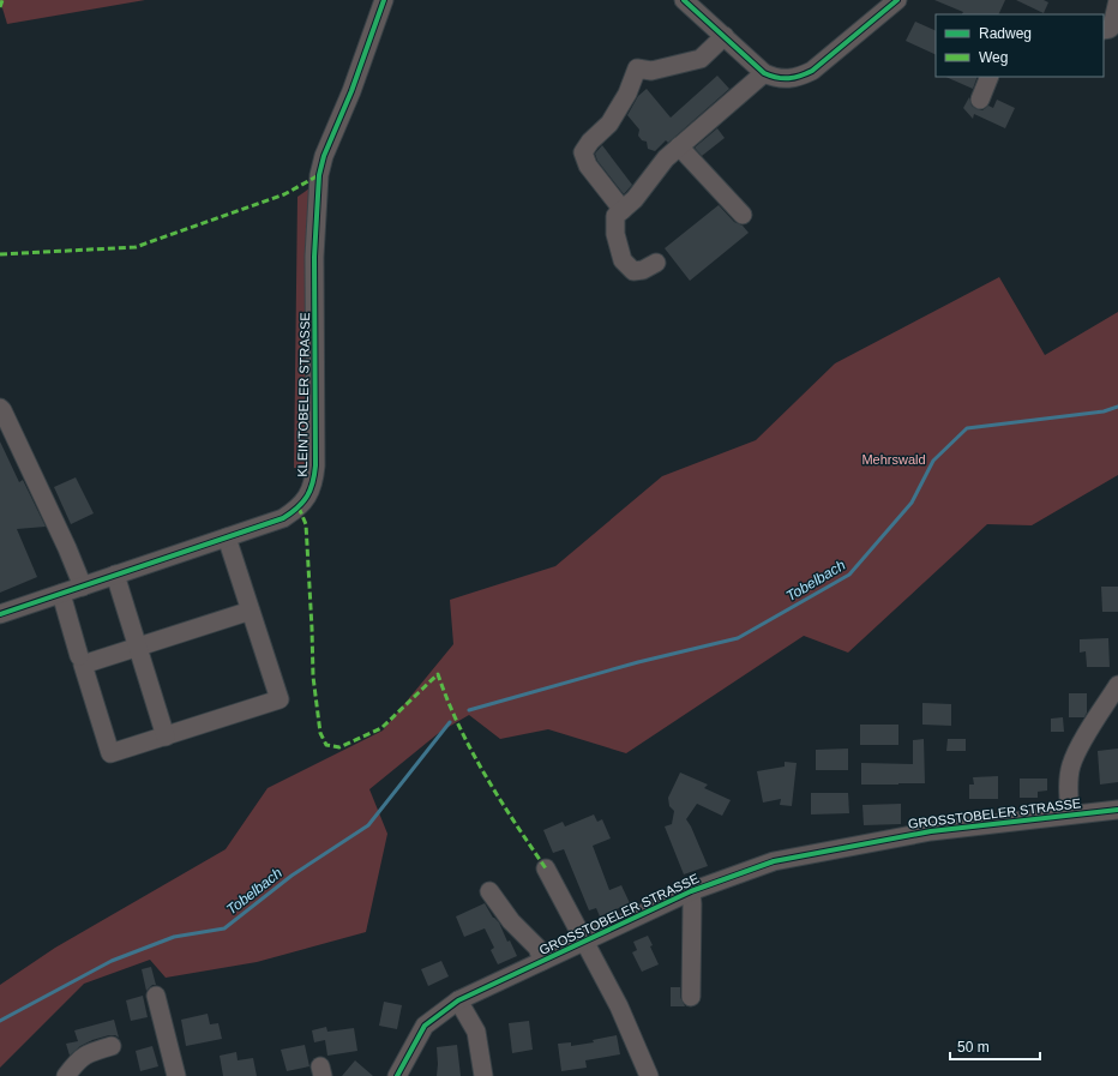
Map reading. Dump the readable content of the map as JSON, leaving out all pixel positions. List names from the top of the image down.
{
  "streets": {
    "street": ["KLEINTOBELER STRASSE", "GROSSTOBELER STRASSE"]
  },
  "water": ["Tobelbach"],
  "parks": ["Mehrswald"],
  "legend": ["Radweg", "Weg"],
  "scale_bar": "50 m"
}
